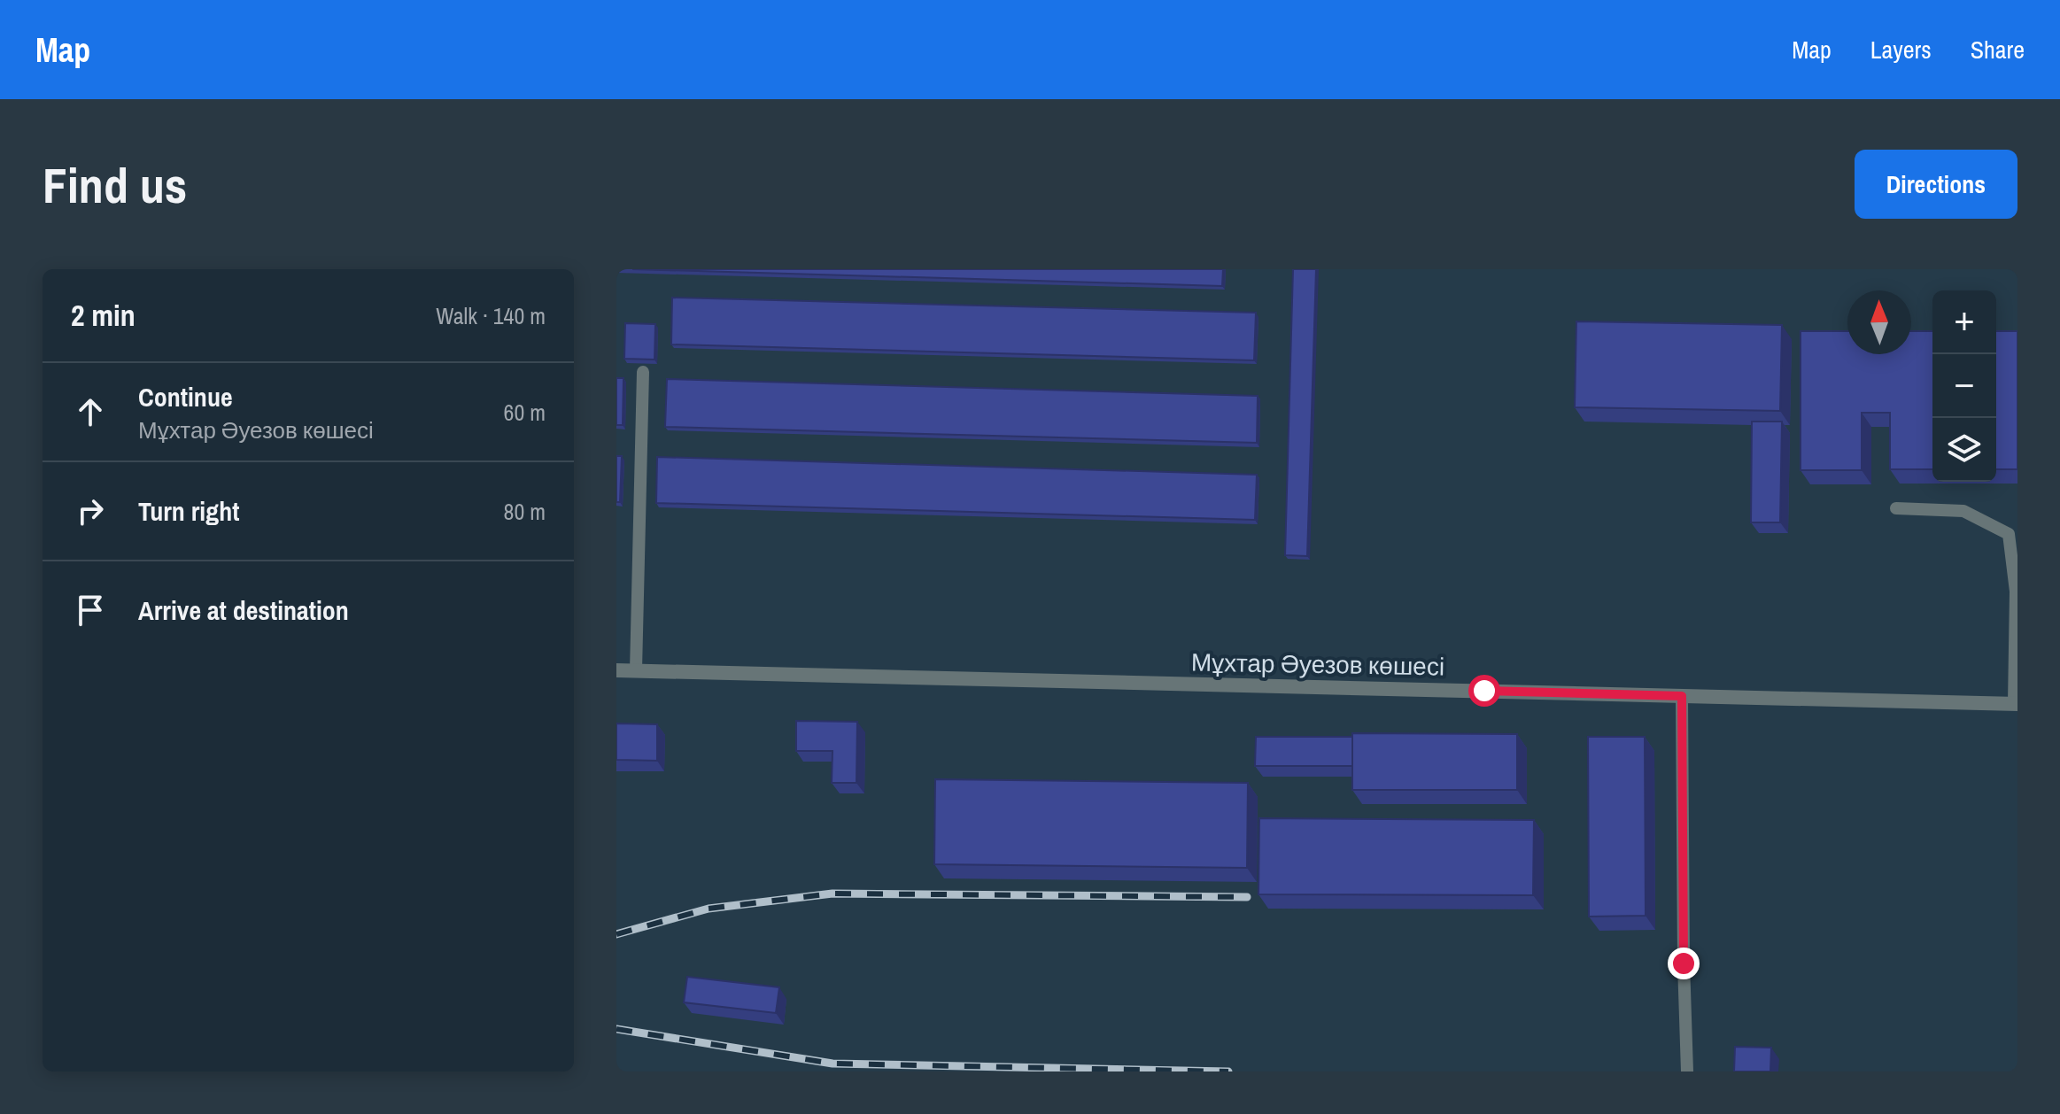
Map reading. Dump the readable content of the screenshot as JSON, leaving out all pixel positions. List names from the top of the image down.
{
  "streets": {
    "street": ["Мұхтар Әуезов көшесі"]
  },
  "north": "top",
  "page": {
    "header": "Map",
    "nav": ["Map", "Layers", "Share"],
    "buttons": "Directions",
    "title": "Find us",
    "heading": ["2 min", "Walk · 140 m"],
    "map_buttons": ["+", "−"],
    "list": [
      ["Continue", "Мұхтар Әуезов көшесі", "60 m"],
      ["Turn right", "80 m"],
      "Arrive at destination"
    ]
  }
}
